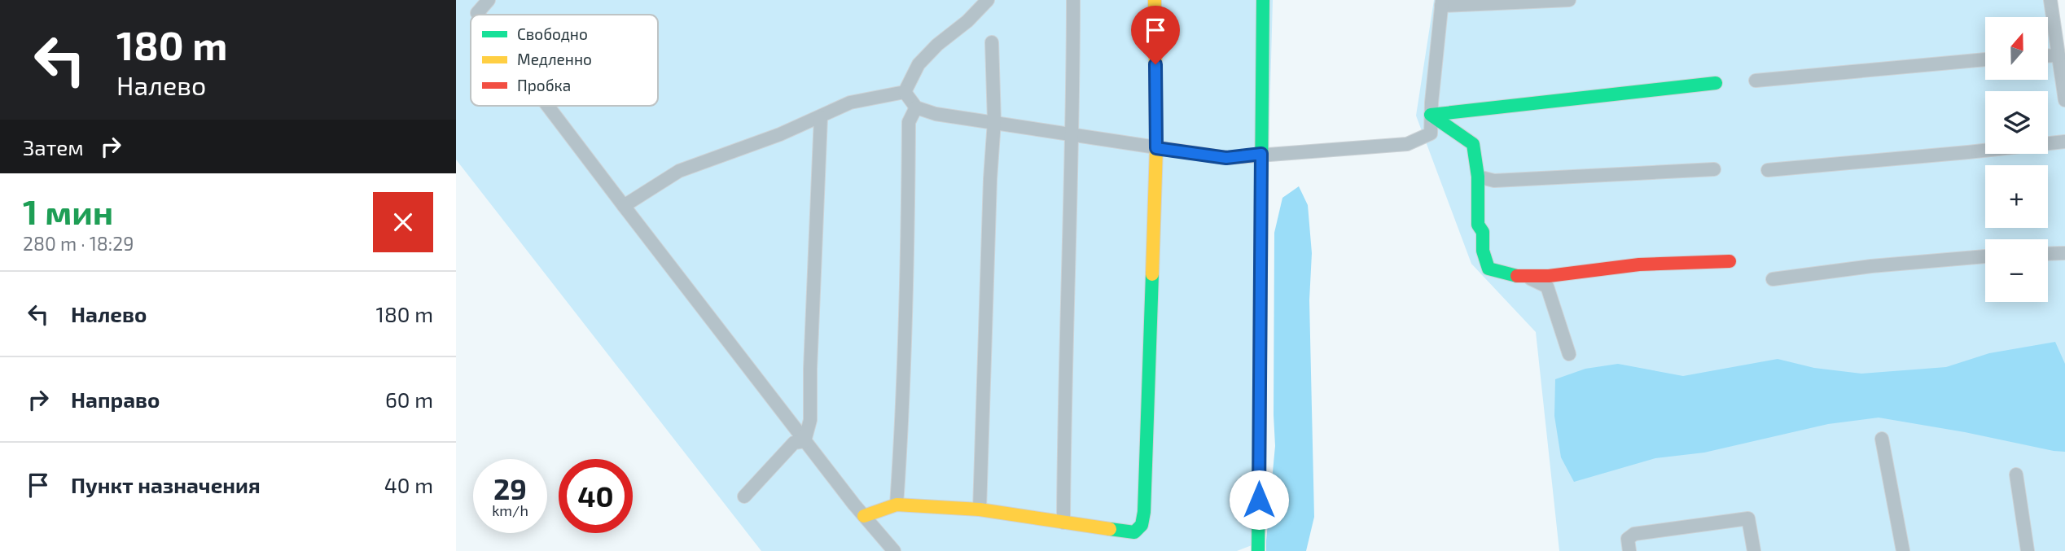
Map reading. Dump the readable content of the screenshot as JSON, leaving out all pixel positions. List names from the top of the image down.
{
  "legend": ["Свободно", "Медленно", "Пробка"],
  "north": "top",
  "page": {
    "turn": ["180 m", "Налево"],
    "map_buttons": ["+", "−"],
    "then": "Затем",
    "heading": ["1 мин", "280 m · 18:29"],
    "list": [
      {
        "name": "Налево",
        "value": "180 m"
      },
      {
        "name": "Направо",
        "value": "60 m"
      },
      {
        "name": "Пункт назначения",
        "value": "40 m"
      }
    ],
    "speed": "29 km/h",
    "limit": "40"
  }
}
